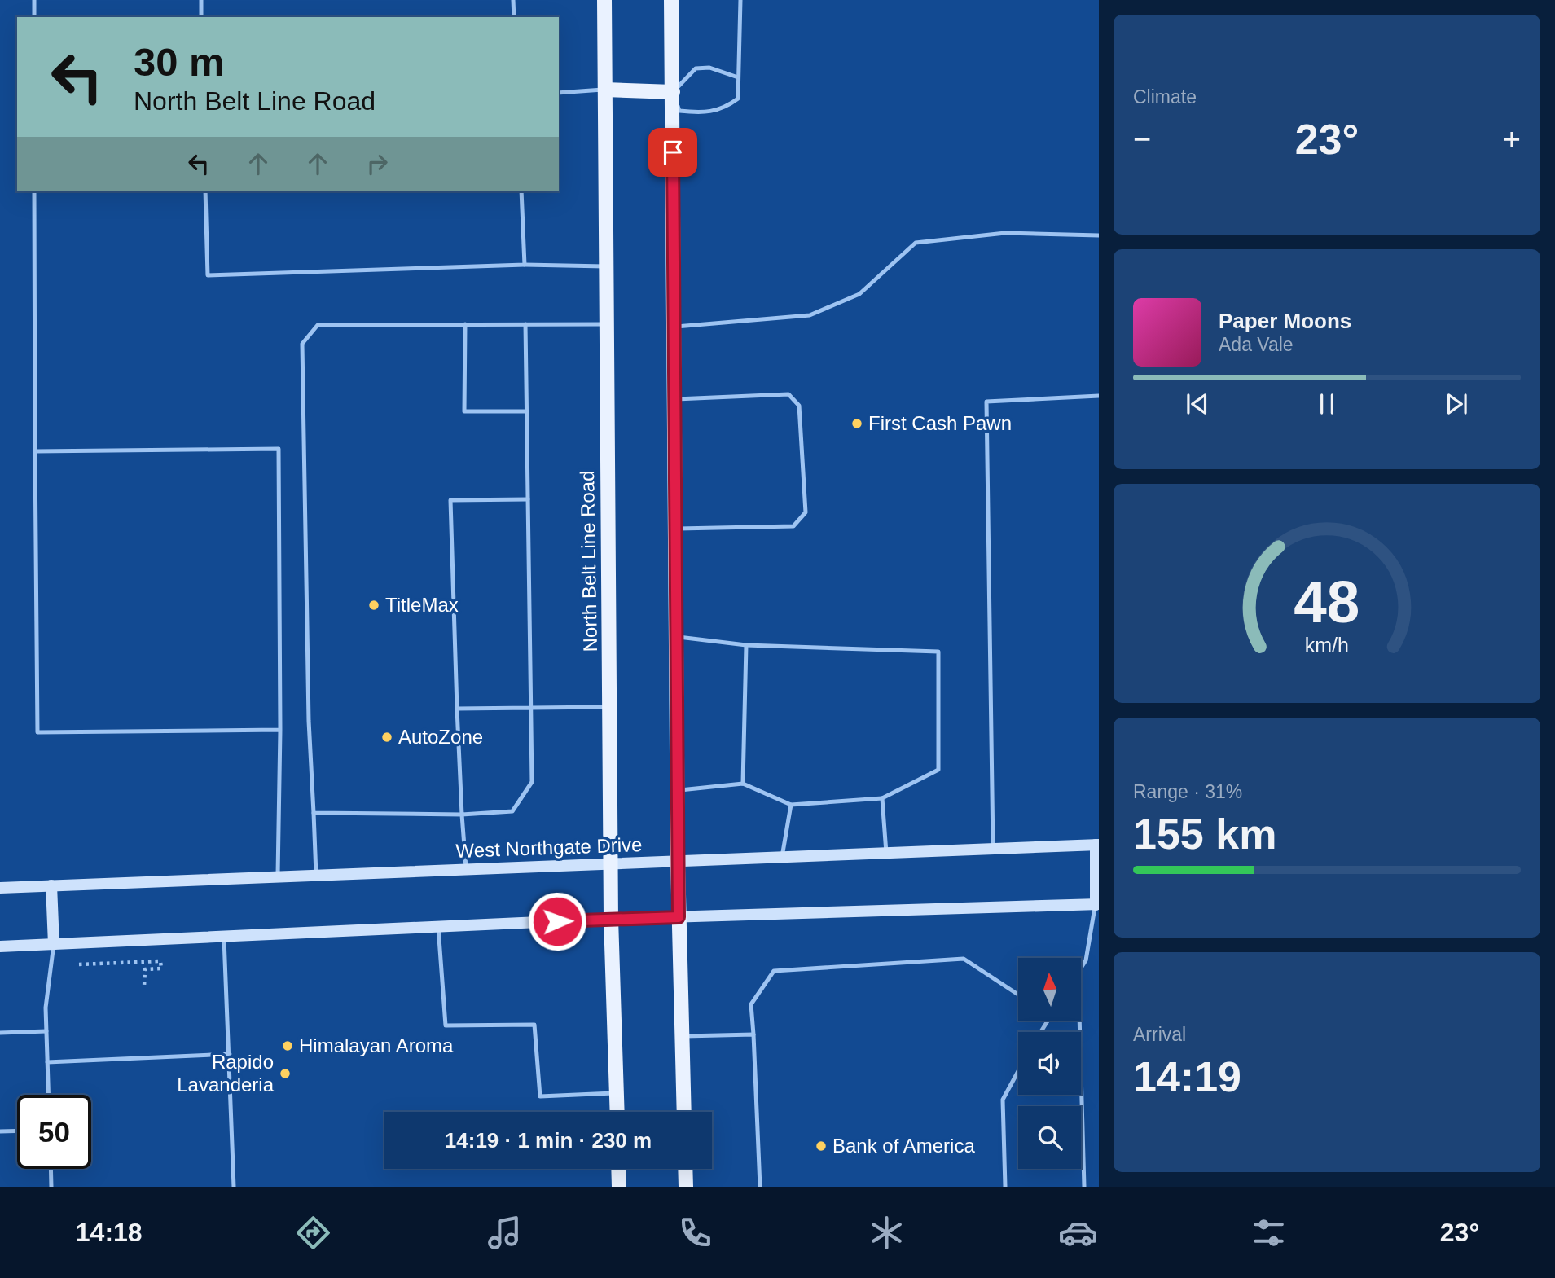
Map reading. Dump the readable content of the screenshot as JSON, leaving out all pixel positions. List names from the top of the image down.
{
  "streets": {
    "main road": ["North Belt Line Road", "West Northgate Drive"]
  },
  "crossings": [
    ["North Belt Line Road", "West Northgate Drive"]
  ],
  "places": [
    "First Cash Pawn",
    "TitleMax",
    "AutoZone",
    "Himalayan Aroma",
    "Rapido Lavanderia",
    "Bank of America"
  ],
  "north": "top",
  "page": {
    "tile": [
      "Climate",
      ["Range · 31%", "155 km"],
      ["Arrival", "14:19"]
    ],
    "turn": ["30 m", "North Belt Line Road"],
    "heat": ["−", "23°", "+"],
    "song": ["Paper Moons", "Ada Vale"],
    "limit": "50",
    "trip": "14:19 · 1 min · 230 m",
    "tabs": ["14:18", "23°"],
    "gauge": ["48", "km/h"]
  }
}
